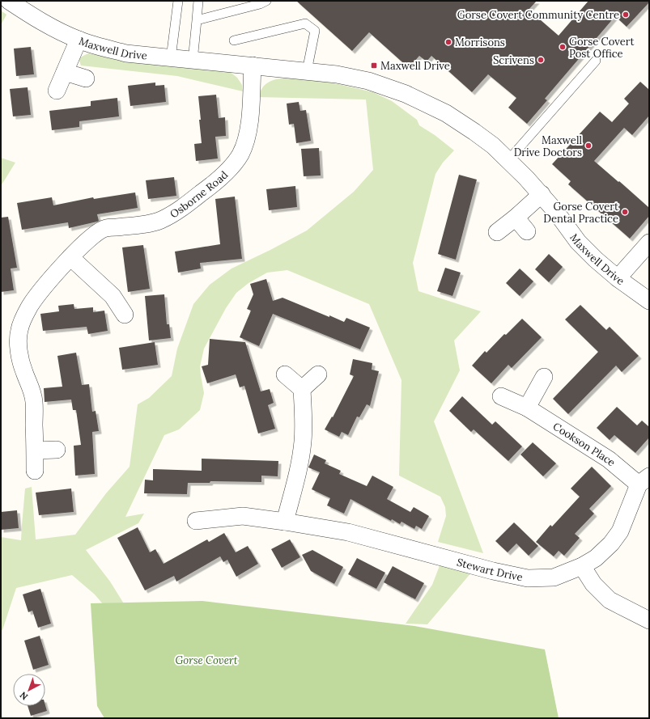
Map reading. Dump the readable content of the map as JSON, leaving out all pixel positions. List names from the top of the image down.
{
  "streets": {
    "street": [
      "Maxwell Drive",
      "Osborne Road",
      "Cookson Place",
      "Stewart Drive"
    ]
  },
  "crossings": [
    ["Maxwell Drive", "Osborne Road"],
    ["Cookson Place", "Stewart Drive"]
  ],
  "parks": ["Gorse Covert"],
  "places": {
    "other": [
      "Gorse Covert Community Centre",
      "Morrisons",
      "Gorse Covert Post Office",
      "Scrivens",
      "Maxwell Drive Doctors",
      "Gorse Covert Dental Practice"
    ],
    "transit": ["Maxwell Drive"]
  },
  "north": "bottom left"
}
